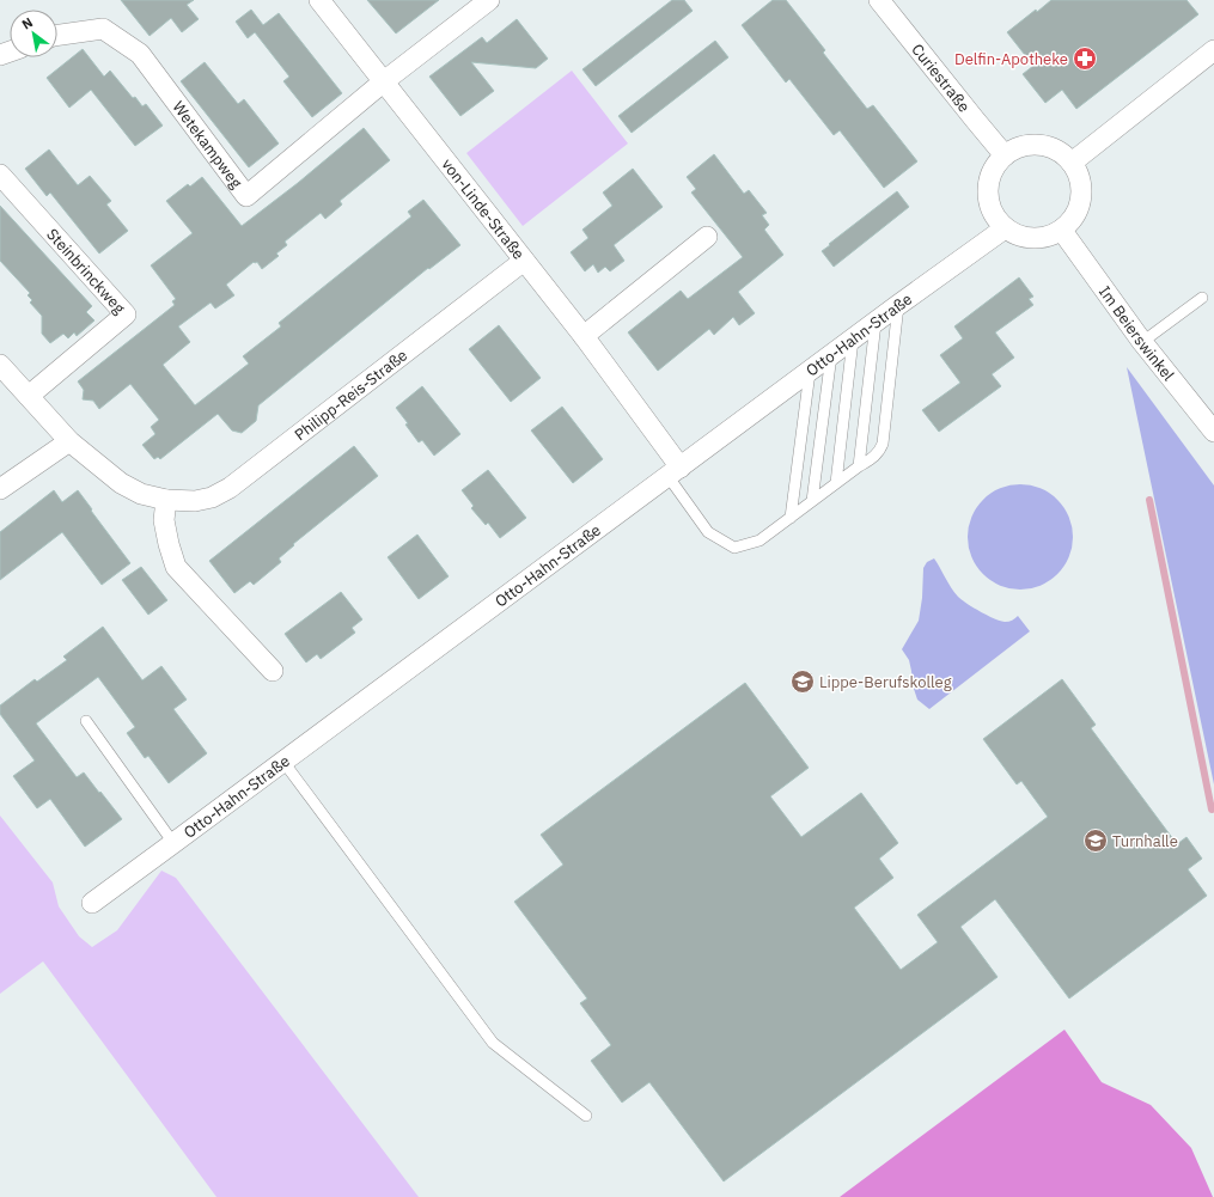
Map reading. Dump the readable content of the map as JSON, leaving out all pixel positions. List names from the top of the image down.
{
  "streets": {
    "street": [
      "Curiestraße",
      "Wetekampweg",
      "von-Linde-Straße",
      "Steinbrinckweg",
      "Im Beierswinkel",
      "Otto-Hahn-Straße",
      "Philipp-Reis-Straße"
    ]
  },
  "crossings": [
    ["Curiestraße", "Im Beierswinkel"],
    ["Curiestraße", "Otto-Hahn-Straße"],
    ["Wetekampweg", "von-Linde-Straße"],
    ["von-Linde-Straße", "Otto-Hahn-Straße"],
    ["von-Linde-Straße", "Philipp-Reis-Straße"],
    ["Steinbrinckweg", "Philipp-Reis-Straße"],
    ["Im Beierswinkel", "Otto-Hahn-Straße"]
  ],
  "places": {
    "pharmacy": ["Delfin-Apotheke"],
    "school or university": ["Lippe-Berufskolleg", "Turnhalle"]
  },
  "north": "top left"
}
